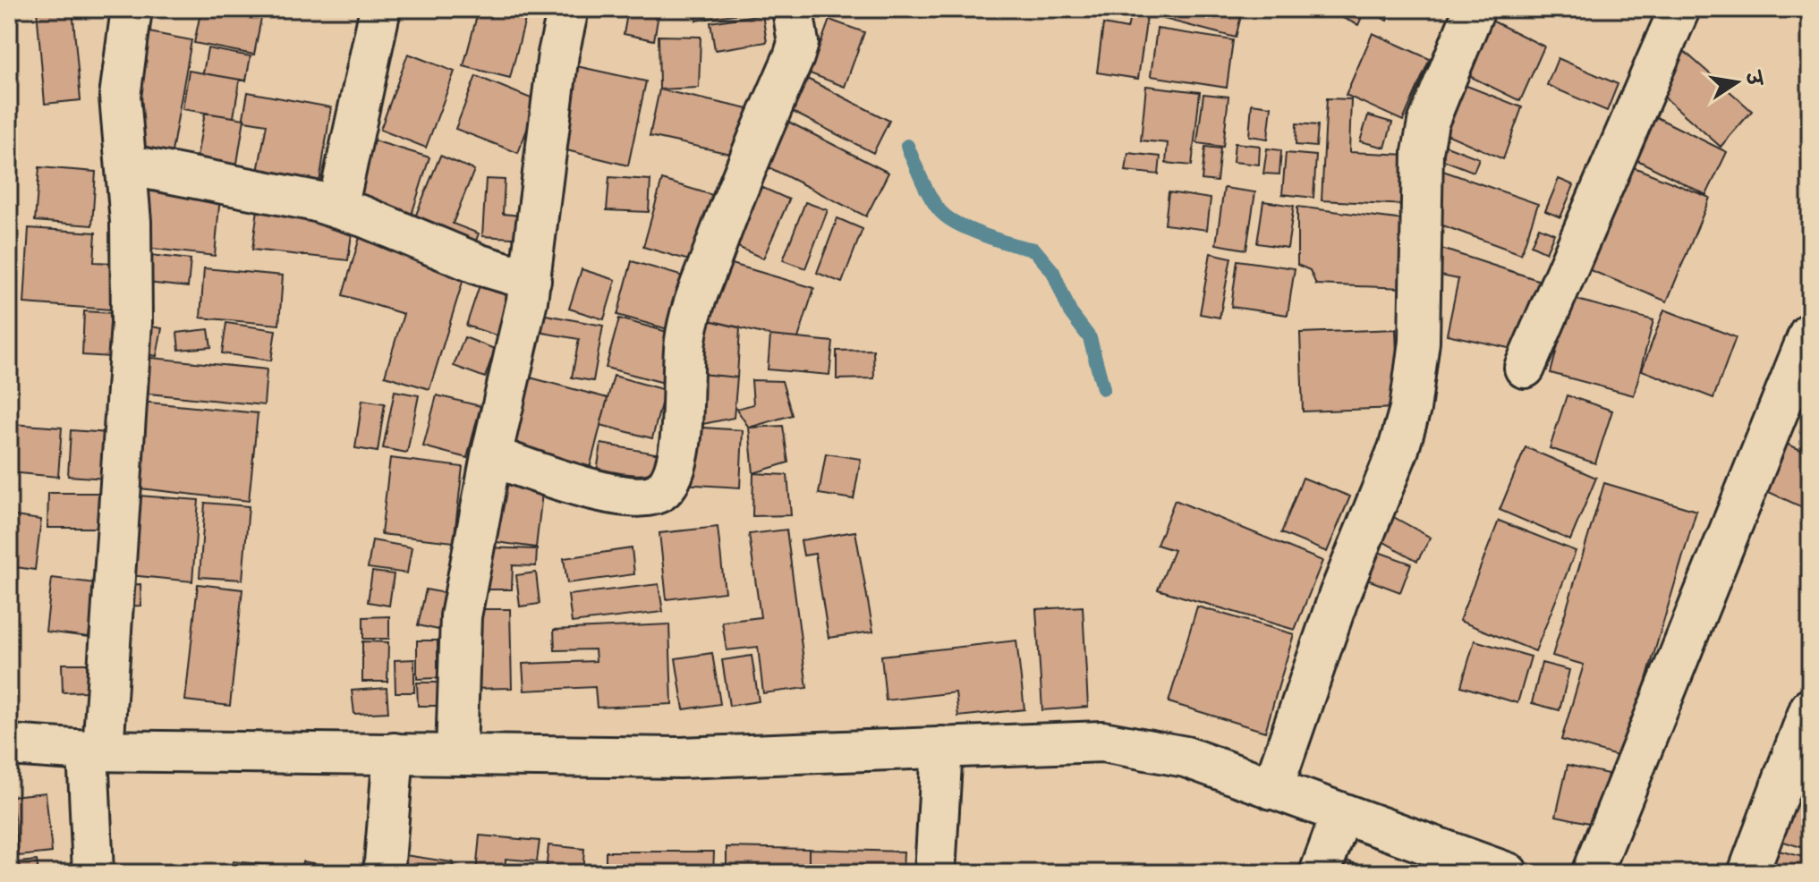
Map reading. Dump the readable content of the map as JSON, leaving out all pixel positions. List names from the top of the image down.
{
  "north": "right"
}
